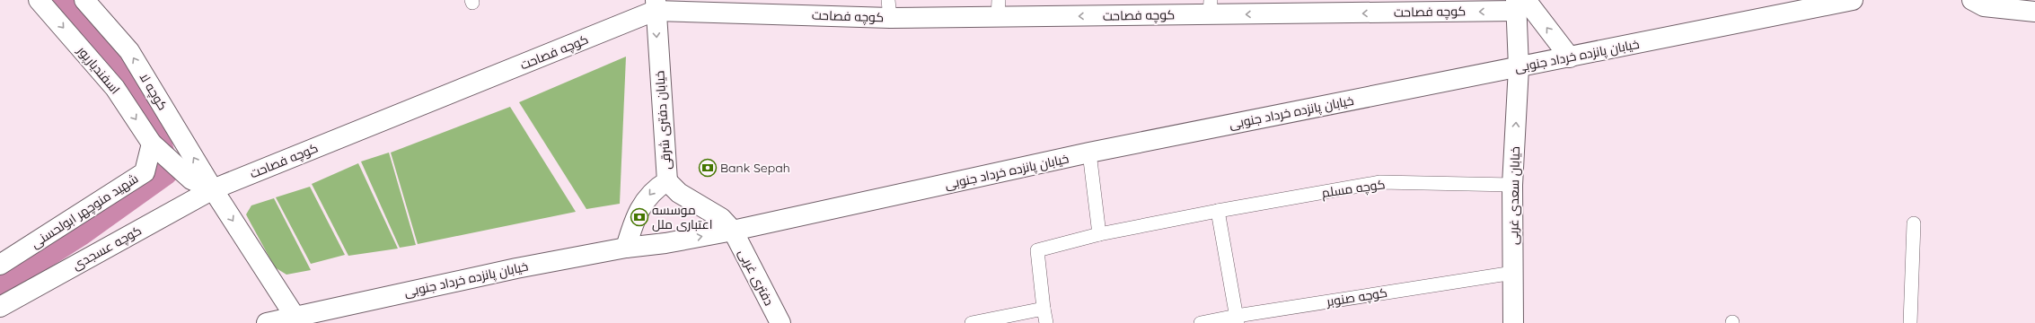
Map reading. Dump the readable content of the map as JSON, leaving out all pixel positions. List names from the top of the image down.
{
  "streets": {
    "street": [
      "کوچه فصاحت",
      "خیابان پانزده خرداد جنوبی",
      "اسفندیارپور",
      "کوچه لا",
      "خیابان دفتری شرقی",
      "خیابان سعدی غربی",
      "شهید منوچهر ابولحسنی",
      "کوچه عسجدی",
      "دفتری غربی"
    ],
    "lane": ["کوچه مسلم", "کوچه صنوبر"]
  },
  "crossings": [
    ["کوچه فصاحت", "اسفندیارپور"],
    ["کوچه فصاحت", "کوچه لا"],
    ["کوچه فصاحت", "خیابان دفتری شرقی"],
    ["کوچه فصاحت", "خیابان سعدی غربی"],
    ["کوچه فصاحت", "کوچه عسجدی"],
    ["خیابان پانزده خرداد جنوبی", "کوچه لا"],
    ["خیابان پانزده خرداد جنوبی", "خیابان دفتری شرقی"],
    ["خیابان پانزده خرداد جنوبی", "خیابان سعدی غربی"],
    ["خیابان پانزده خرداد جنوبی", "دفتری غربی"],
    ["اسفندیارپور", "کوچه لا"],
    ["اسفندیارپور", "شهید منوچهر ابولحسنی"],
    ["اسفندیارپور", "کوچه عسجدی"],
    ["کوچه لا", "کوچه عسجدی"],
    ["خیابان دفتری شرقی", "دفتری غربی"],
    ["کوچه مسلم", "خیابان سعدی غربی"],
    ["خیابان سعدی غربی", "کوچه صنوبر"]
  ],
  "one_way": [
    "کوچه فصاحت",
    "اسفندیارپور",
    "خیابان دفتری شرقی",
    "خیابان سعدی غربی"
  ],
  "places": {
    "bank": ["Bank Sepah", "موسسه اعتباری ملل"]
  }
}
